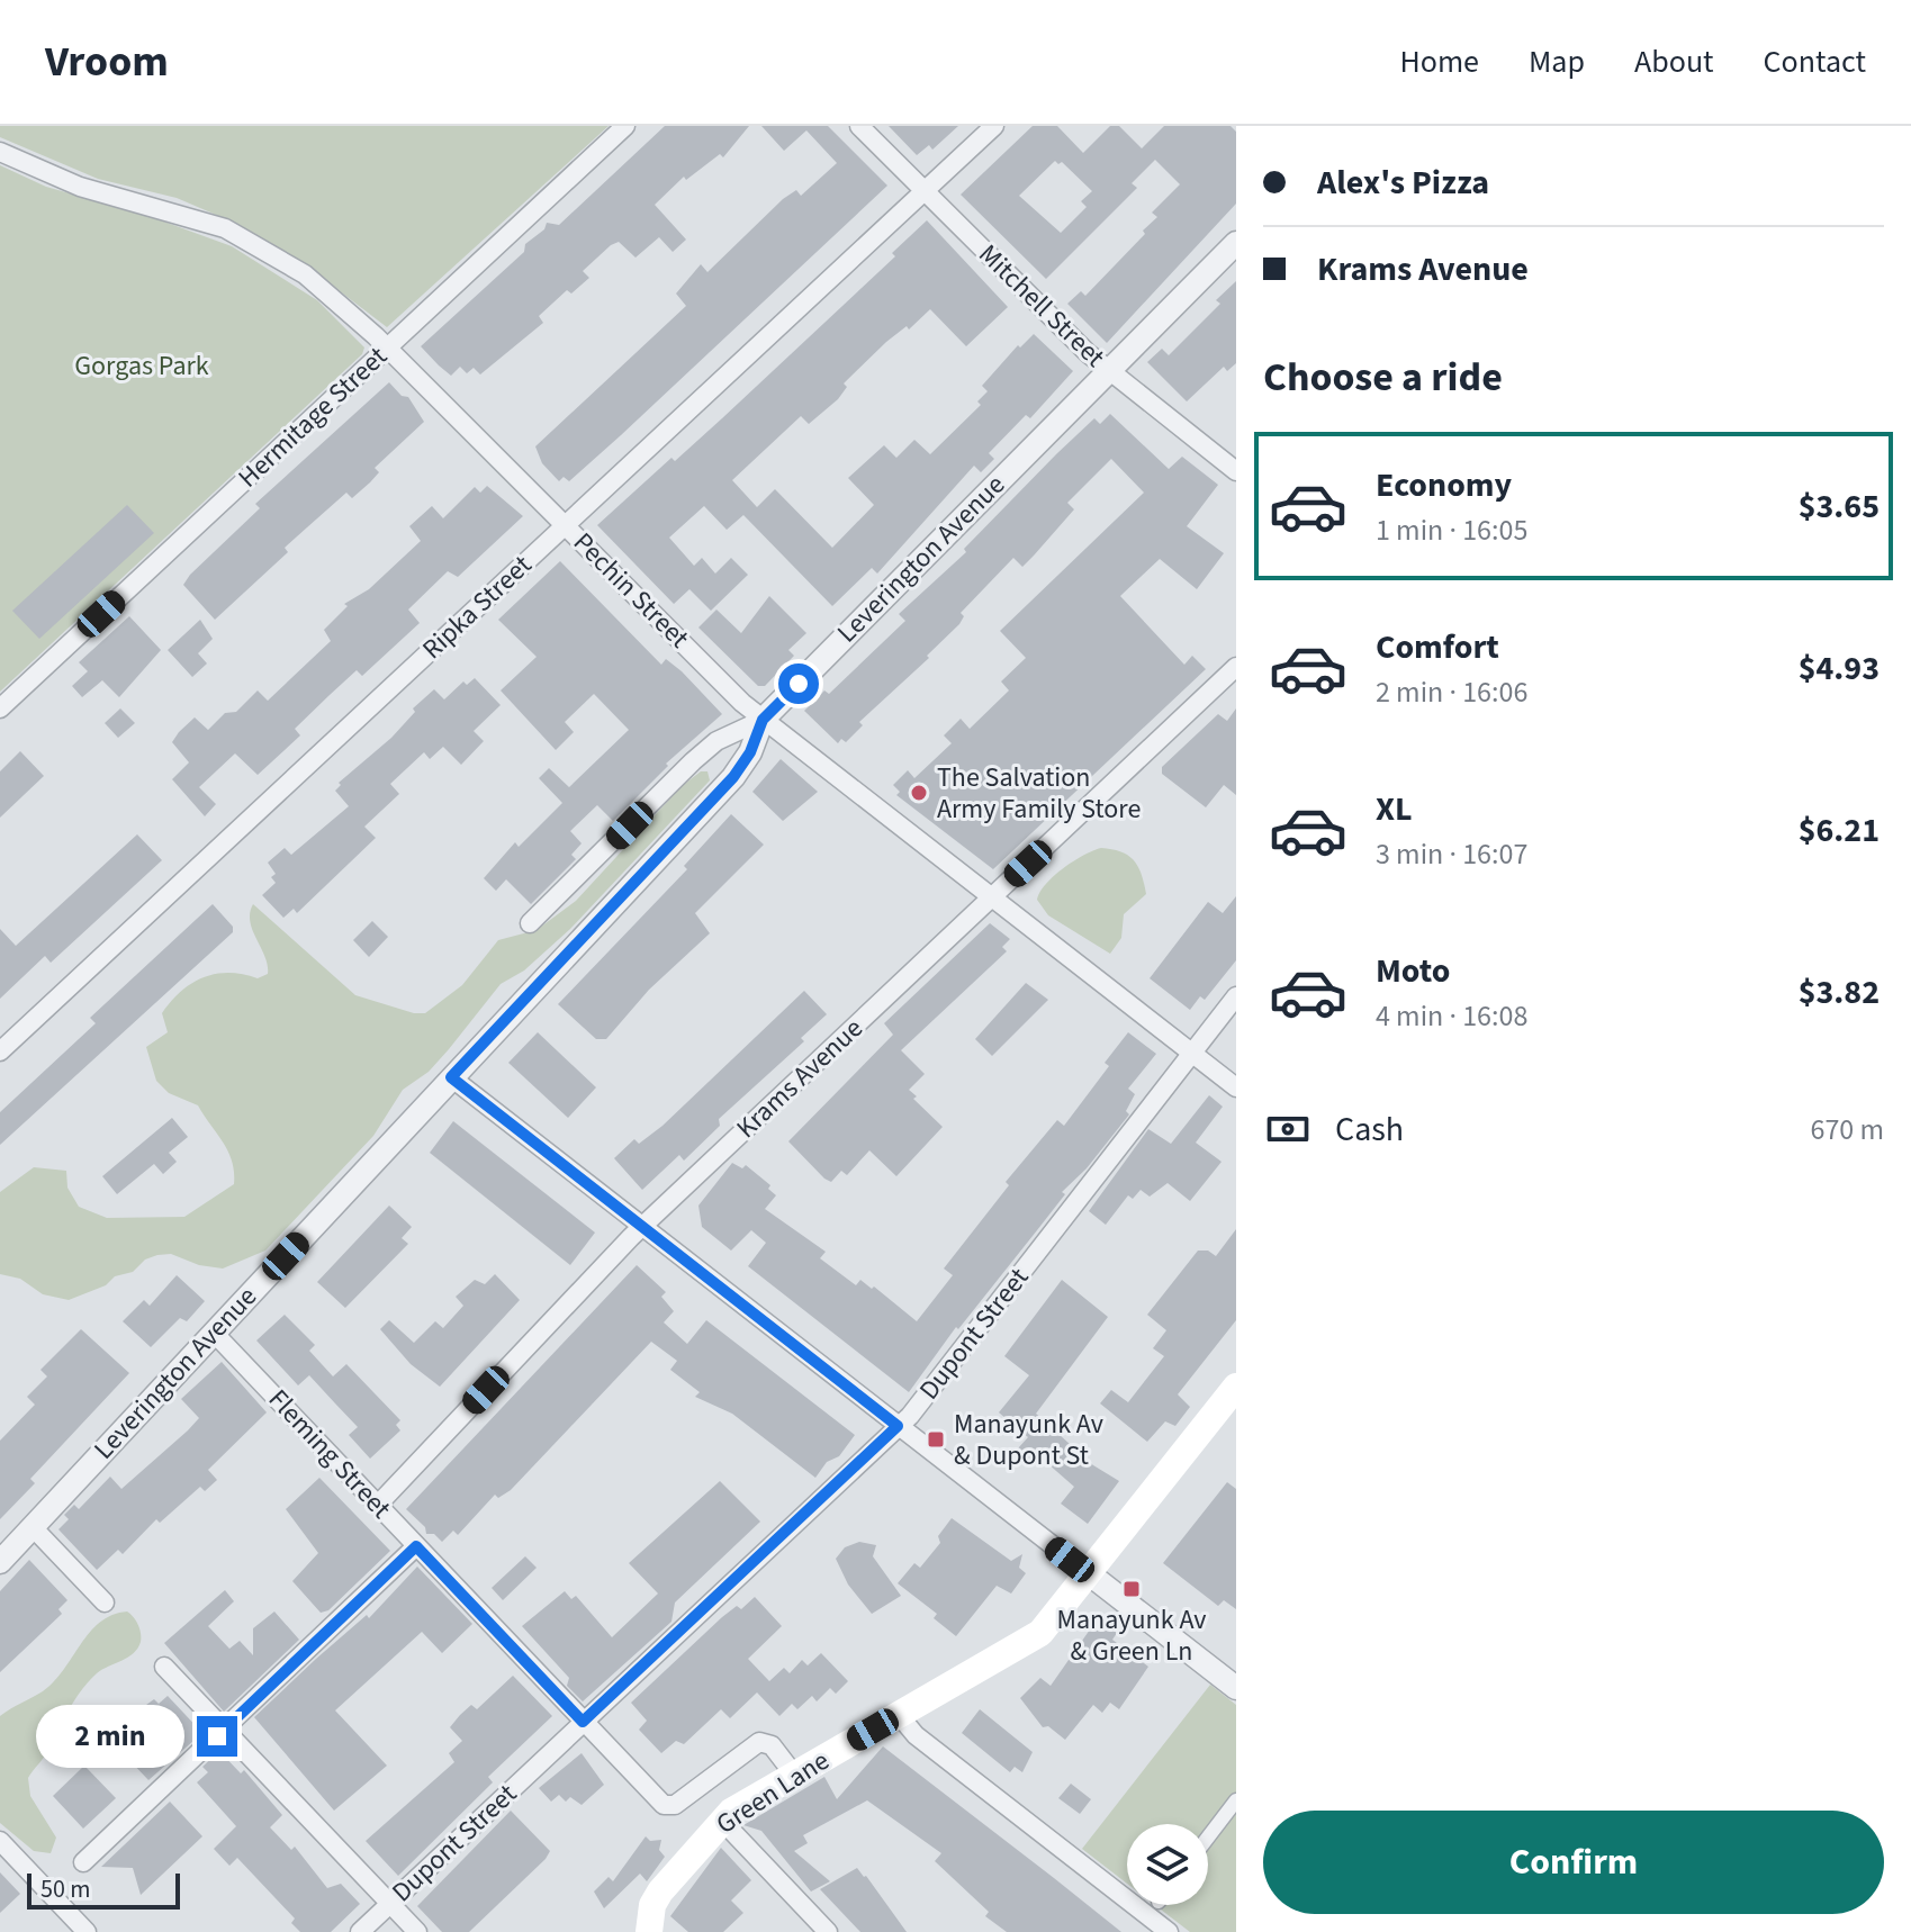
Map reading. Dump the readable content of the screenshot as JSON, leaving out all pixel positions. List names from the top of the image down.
{
  "streets": {
    "main road": ["Green Lane"],
    "street": [
      "Mitchell Street",
      "Hermitage Street",
      "Leverington Avenue",
      "Pechin Street",
      "Ripka Street",
      "Krams Avenue",
      "Dupont Street",
      "Fleming Street"
    ]
  },
  "crossings": [
    ["Mitchell Street", "Leverington Avenue"],
    ["Mitchell Street", "Ripka Street"],
    ["Hermitage Street", "Pechin Street"],
    ["Leverington Avenue", "Pechin Street"],
    ["Leverington Avenue", "Fleming Street"],
    ["Pechin Street", "Ripka Street"],
    ["Pechin Street", "Krams Avenue"],
    ["Pechin Street", "Dupont Street"],
    ["Krams Avenue", "Fleming Street"],
    ["Dupont Street", "Fleming Street"],
    ["Fleming Street", "Green Lane"]
  ],
  "parks": ["Gorgas Park"],
  "places": {
    "other": ["The Salvation Army Family Store"],
    "transit": ["Manayunk Av & Dupont St", "Manayunk Av & Green Ln"]
  },
  "scale_bar": "50 m",
  "page": {
    "header": "Vroom",
    "nav": [
      "Home",
      "Map",
      "About",
      "Contact"
    ],
    "banner": ["Alex's Pizza", "Krams Avenue"],
    "heading": "Choose a ride",
    "list": [
      {
        "name": "Economy",
        "note": "1 min · 16:05",
        "value": "$3.65"
      },
      {
        "name": "Comfort",
        "note": "2 min · 16:06",
        "value": "$4.93"
      },
      {
        "name": "XL",
        "note": "3 min · 16:07",
        "value": "$6.21"
      },
      {
        "name": "Moto",
        "note": "4 min · 16:08",
        "value": "$3.82"
      }
    ],
    "pay": ["Cash", "670 m"],
    "bubble": "2 min",
    "buttons": "Confirm",
    "scale": "50 m"
  }
}
